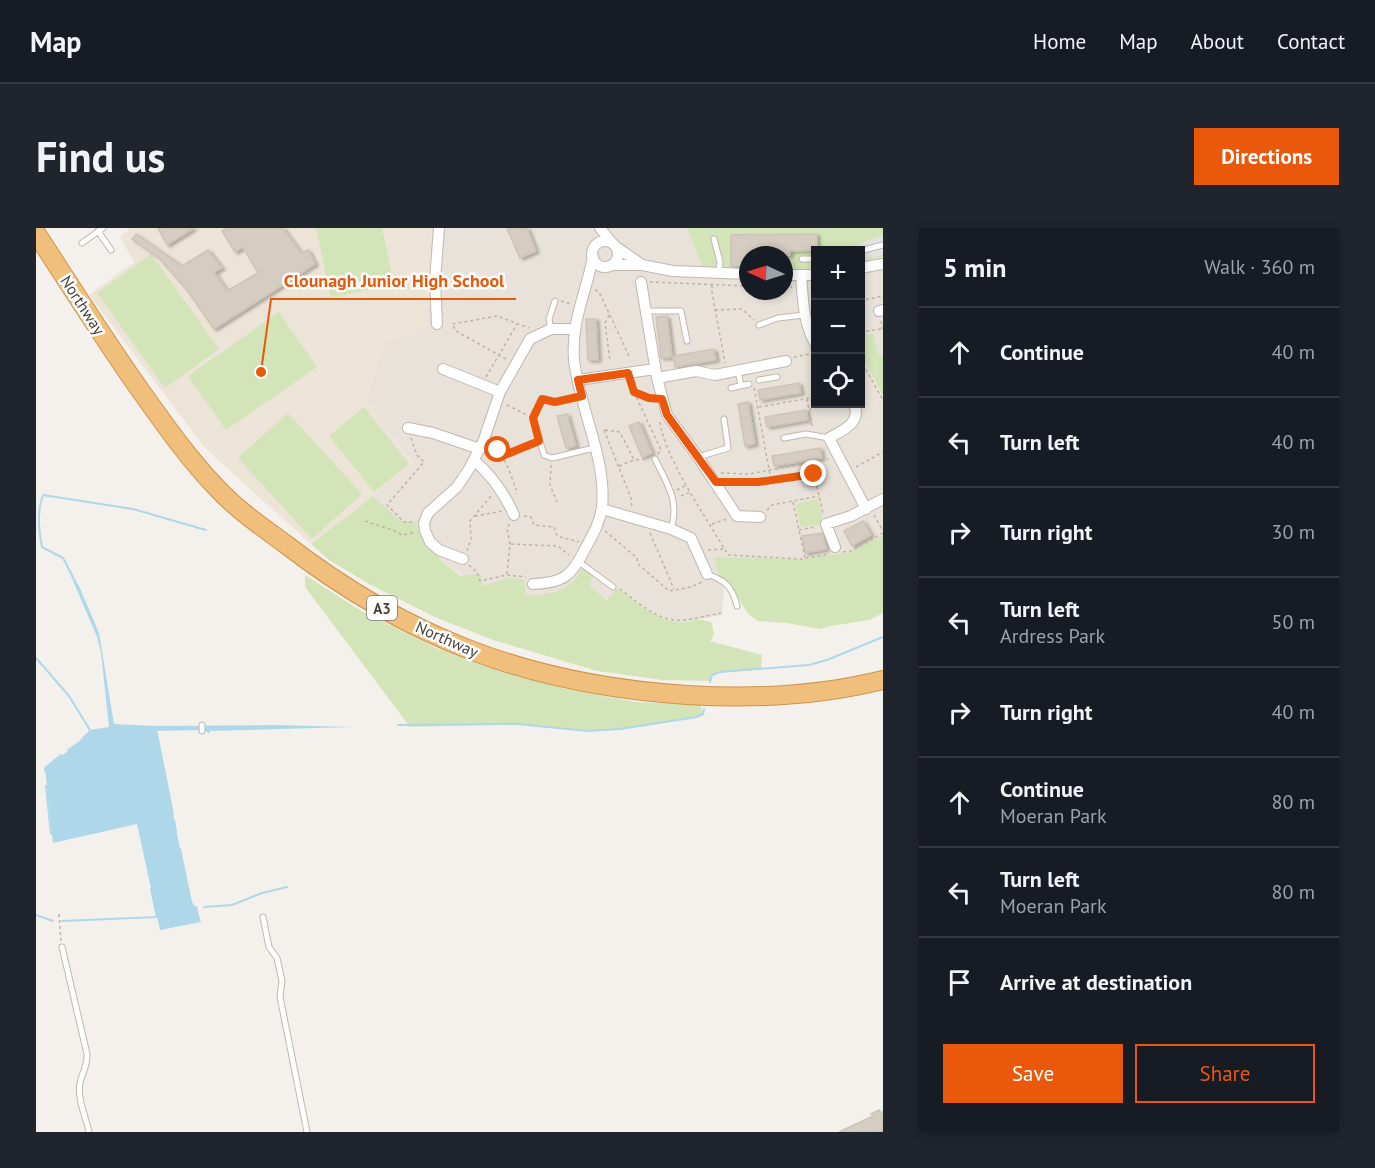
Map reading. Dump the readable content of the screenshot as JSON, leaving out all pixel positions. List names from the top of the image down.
{
  "streets": {
    "highway": ["Northway", "A3"]
  },
  "places": ["Clounagh Junior High School"],
  "north": "left",
  "page": {
    "header": "Map",
    "nav": [
      "Home",
      "Map",
      "About",
      "Contact"
    ],
    "buttons": [
      "Directions",
      ["Save", "Share"]
    ],
    "title": "Find us",
    "heading": ["5 min", "Walk · 360 m"],
    "map_buttons": ["+", "−"],
    "list": [
      ["Continue", "40 m"],
      ["Turn left", "40 m"],
      ["Turn right", "30 m"],
      ["Turn left", "Ardress Park", "50 m"],
      ["Turn right", "40 m"],
      ["Continue", "Moeran Park", "80 m"],
      ["Turn left", "Moeran Park", "80 m"],
      "Arrive at destination"
    ]
  }
}
